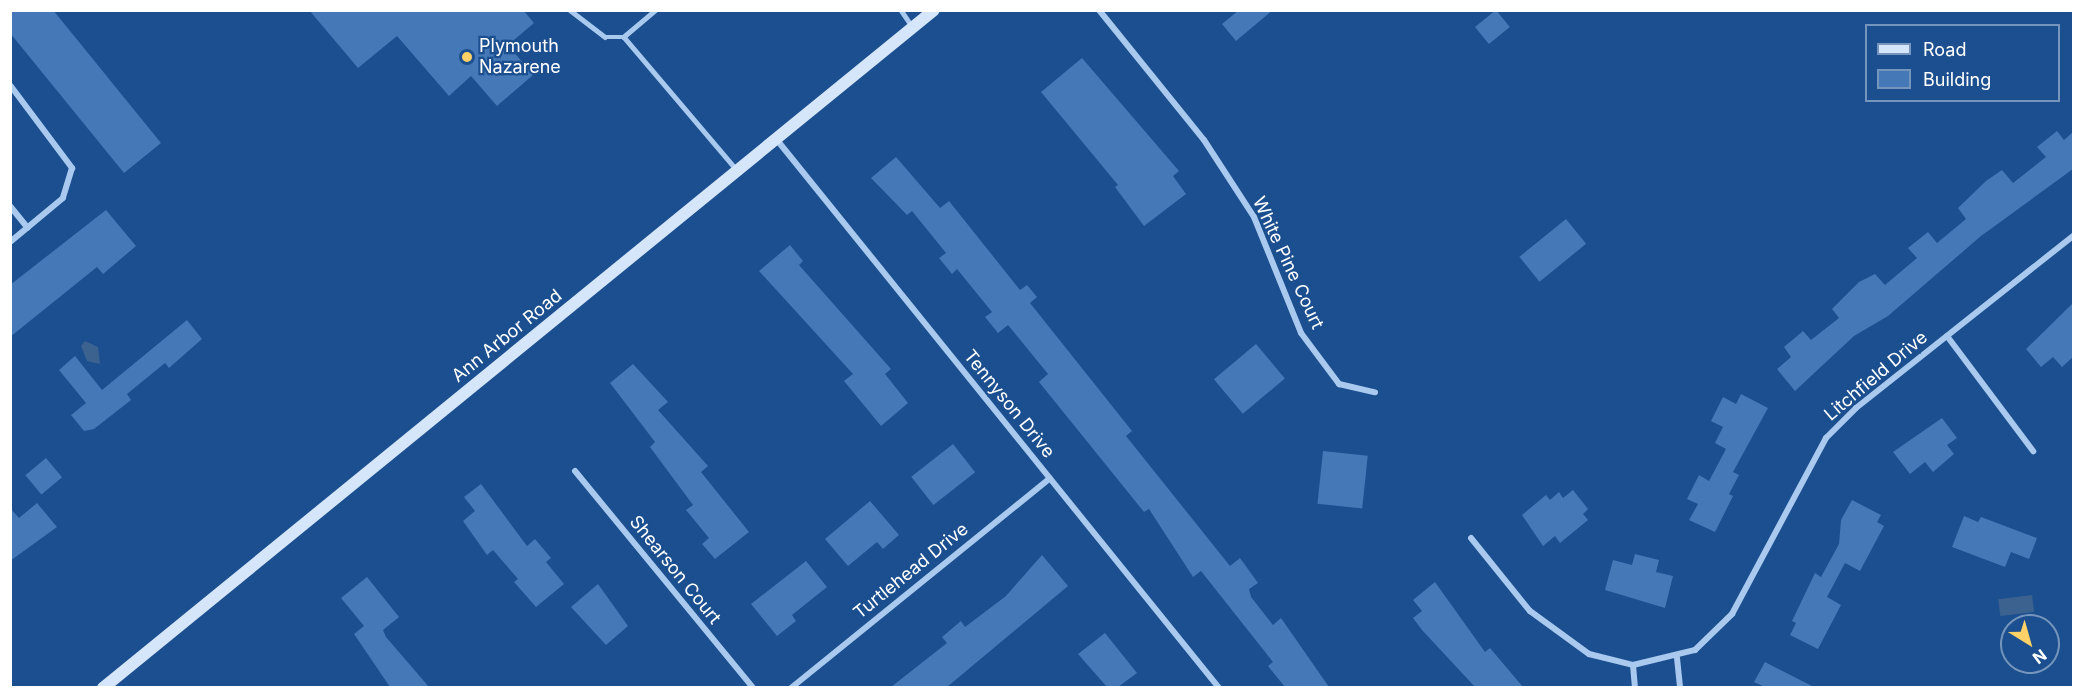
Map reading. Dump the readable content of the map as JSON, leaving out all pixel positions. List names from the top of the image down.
{
  "streets": {
    "main road": ["Ann Arbor Road"],
    "street": [
      "White Pine Court",
      "Litchfield Drive",
      "Tennyson Drive",
      "Shearson Court",
      "Turtlehead Drive"
    ]
  },
  "crossings": [
    ["Ann Arbor Road", "Tennyson Drive"],
    ["Tennyson Drive", "Turtlehead Drive"]
  ],
  "places": ["Plymouth Nazarene"],
  "legend": ["Road", "Building"],
  "north": "bottom right"
}
